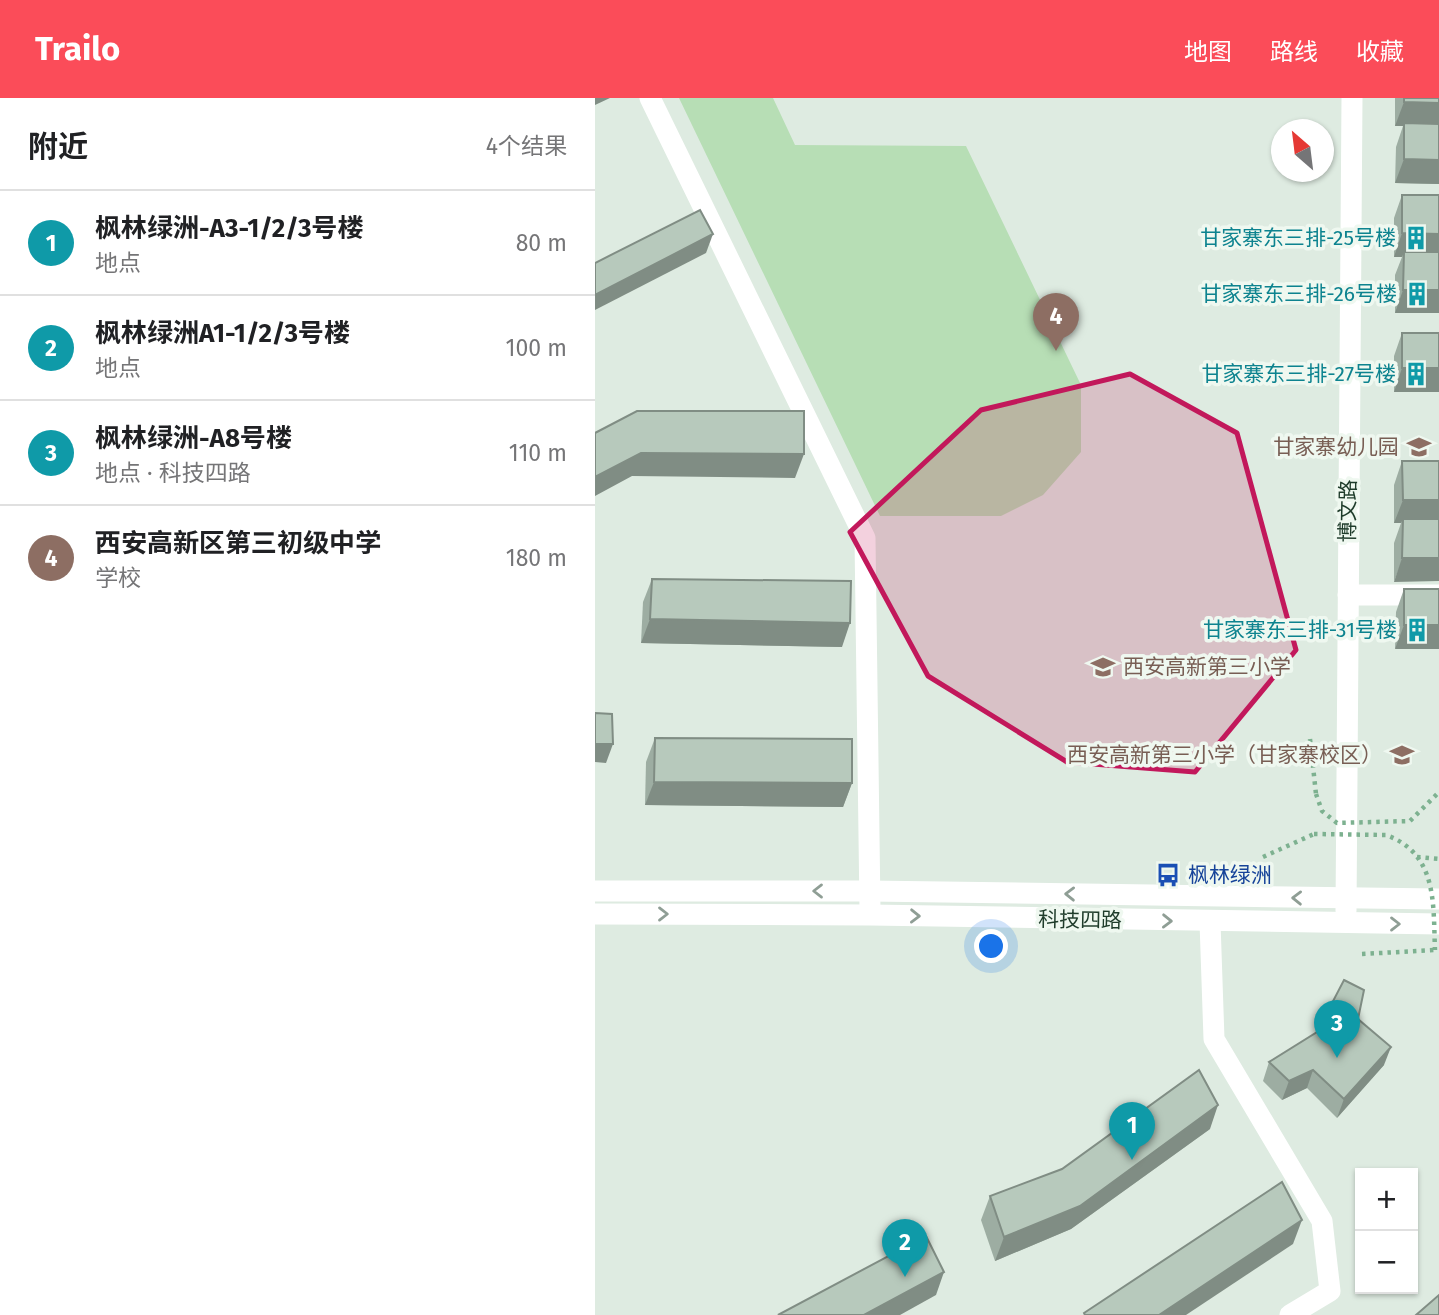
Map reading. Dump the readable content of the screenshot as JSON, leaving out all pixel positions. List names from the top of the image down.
{
  "streets": {
    "street": ["博文路", "科技四路"]
  },
  "crossings": [
    ["博文路", "科技四路"]
  ],
  "places": {
    "building": [
      "甘家寨东三排-25号楼",
      "甘家寨东三排-26号楼",
      "甘家寨东三排-27号楼",
      "甘家寨东三排-31号楼"
    ],
    "school or university": ["甘家寨幼儿园", "西安高新第三小学", "西安高新第三小学（甘家寨校区）"],
    "bus stop": ["枫林绿洲"]
  },
  "north": "top left",
  "page": {
    "header": "Trailo",
    "nav": ["地图", "路线", "收藏"],
    "heading": ["附近", "4个结果"],
    "list": [
      {
        "mark": "1",
        "name": "枫林绿洲-A3-1/2/3号楼",
        "note": "地点",
        "value": "80 m"
      },
      {
        "mark": "2",
        "name": "枫林绿洲A1-1/2/3号楼",
        "note": "地点",
        "value": "100 m"
      },
      {
        "mark": "3",
        "name": "枫林绿洲-A8号楼",
        "note": "地点 · 科技四路",
        "value": "110 m"
      },
      {
        "mark": "4",
        "name": "西安高新区第三初级中学",
        "note": "学校",
        "value": "180 m"
      }
    ],
    "pins": [
      "4",
      "3",
      "1",
      "2"
    ],
    "map_buttons": ["+", "−"]
  }
}
